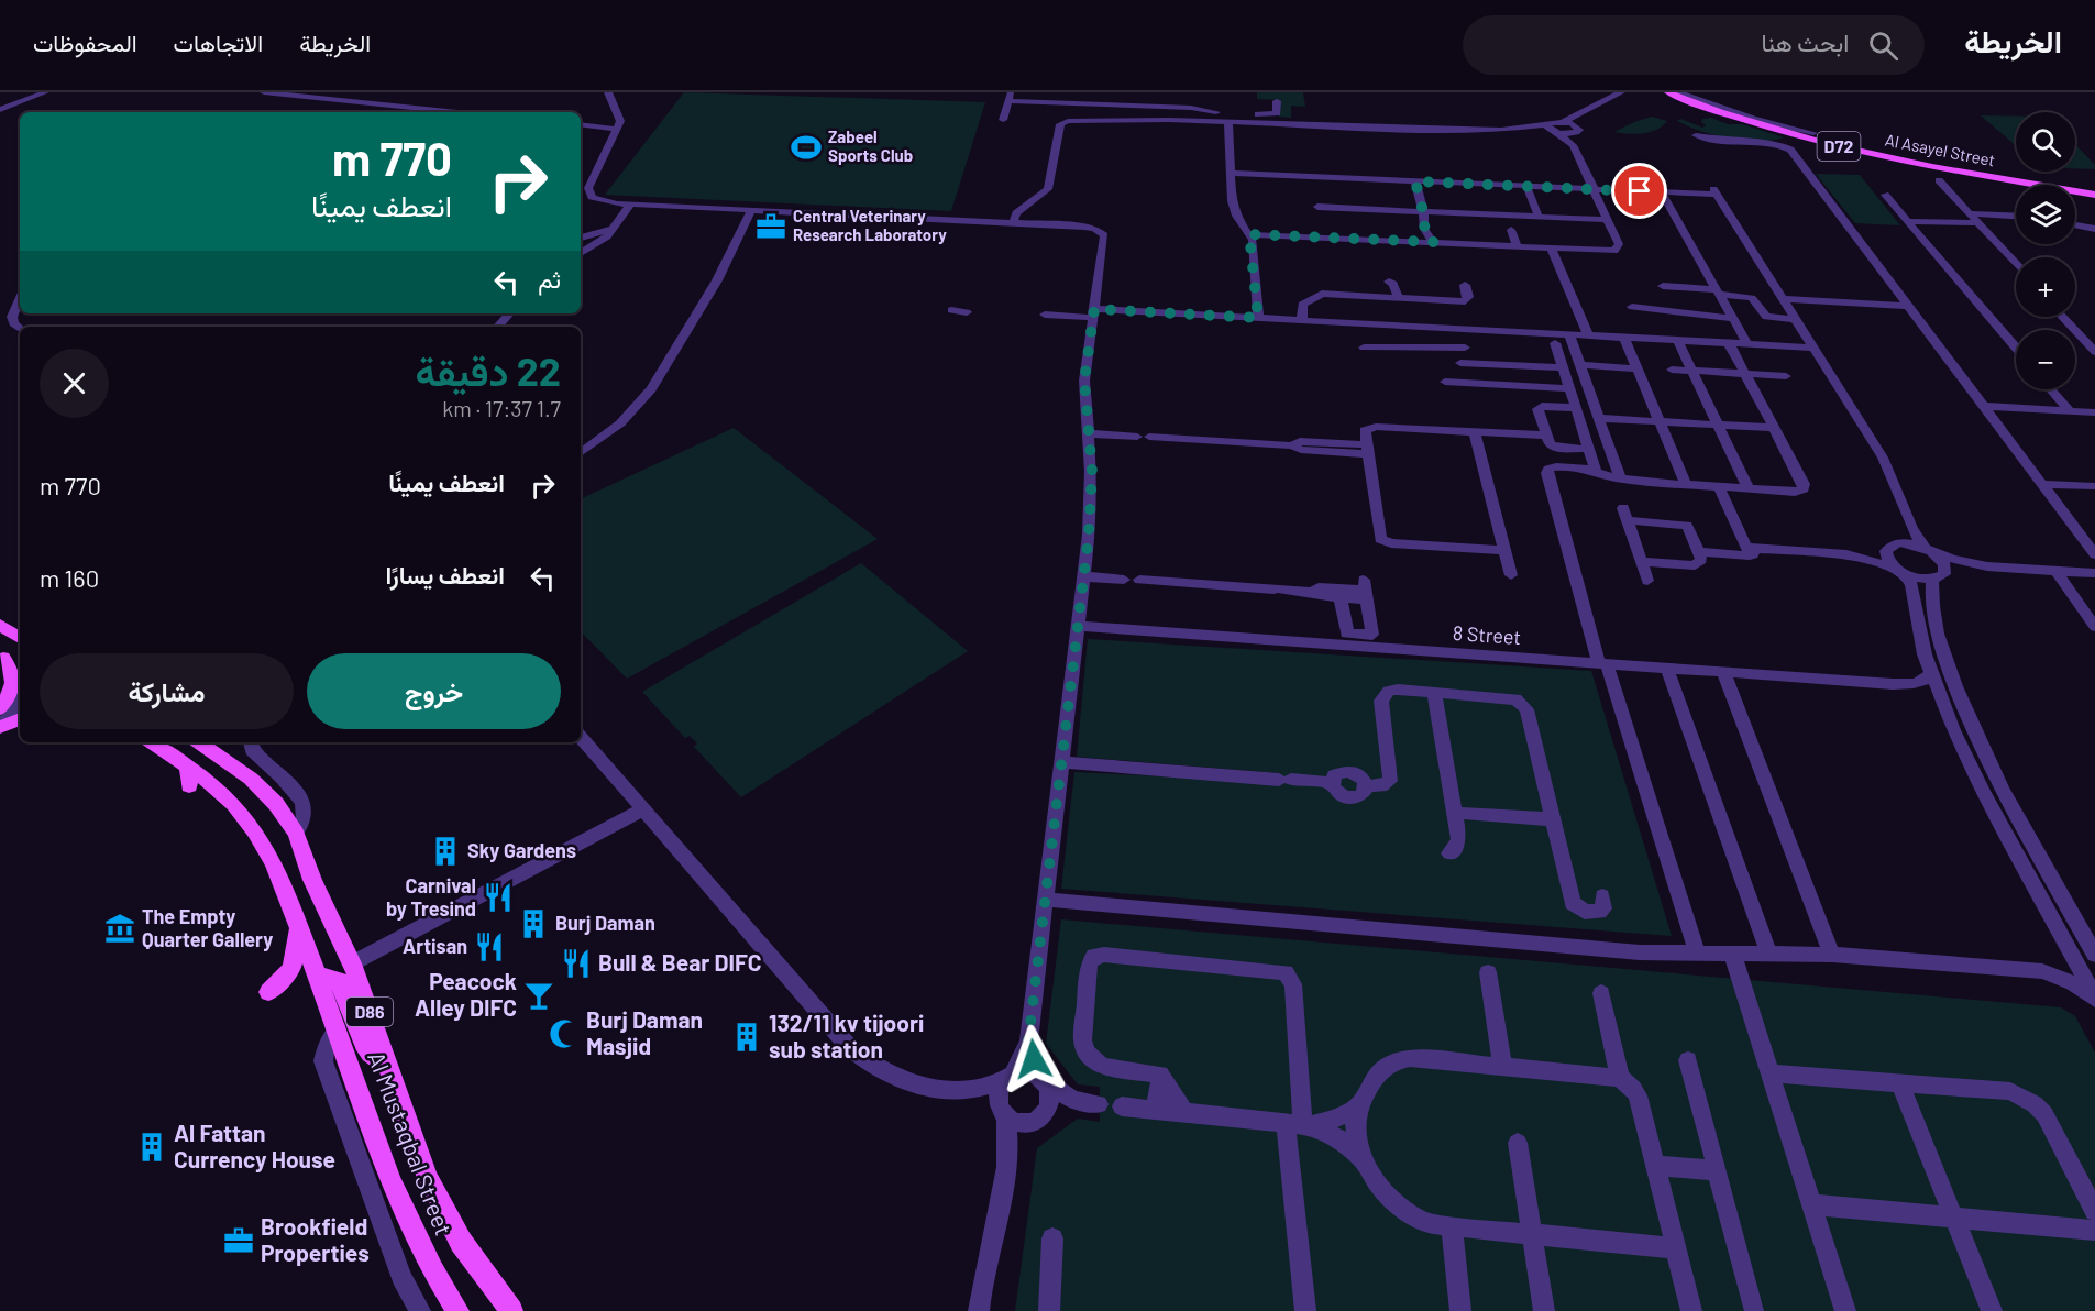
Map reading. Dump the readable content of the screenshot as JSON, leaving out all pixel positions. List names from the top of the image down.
{
  "streets": {
    "main road": [
      "D72",
      "Al Asayel Street",
      "D86",
      "Al Mustaqbal Street"
    ],
    "street": ["8 Street"]
  },
  "crossings": [
    ["D72", "Al Asayel Street"]
  ],
  "places": {
    "sports": ["Zabeel Sports Club"],
    "office": ["Central Veterinary Research Laboratory", "Brookfield Properties"],
    "building": [
      "Sky Gardens",
      "Burj Daman",
      "132/11 kv tijoori sub station",
      "Al Fattan Currency House"
    ],
    "restaurant": ["Carnival by Tresind", "Artisan", "Bull & Bear DIFC"],
    "museum": ["The Empty Quarter Gallery"],
    "bar": ["Peacock Alley DIFC"],
    "mosque": ["Burj Daman Masjid"]
  },
  "page": {
    "header": "الخريطة",
    "search": "ابحث هنا",
    "nav": ["الخريطة", "الاتجاهات", "المحفوظات"],
    "map_buttons": ["+", "−"],
    "turn": ["770 m", "انعطف يمينًا"],
    "then": "ثم",
    "heading": ["22 دقيقة", "1.7 km · 17:37"],
    "list": [
      {
        "name": "انعطف يمينًا",
        "value": "770 m"
      },
      {
        "name": "انعطف يسارًا",
        "value": "160 m"
      }
    ],
    "buttons": ["خروج", "مشاركة"]
  }
}
